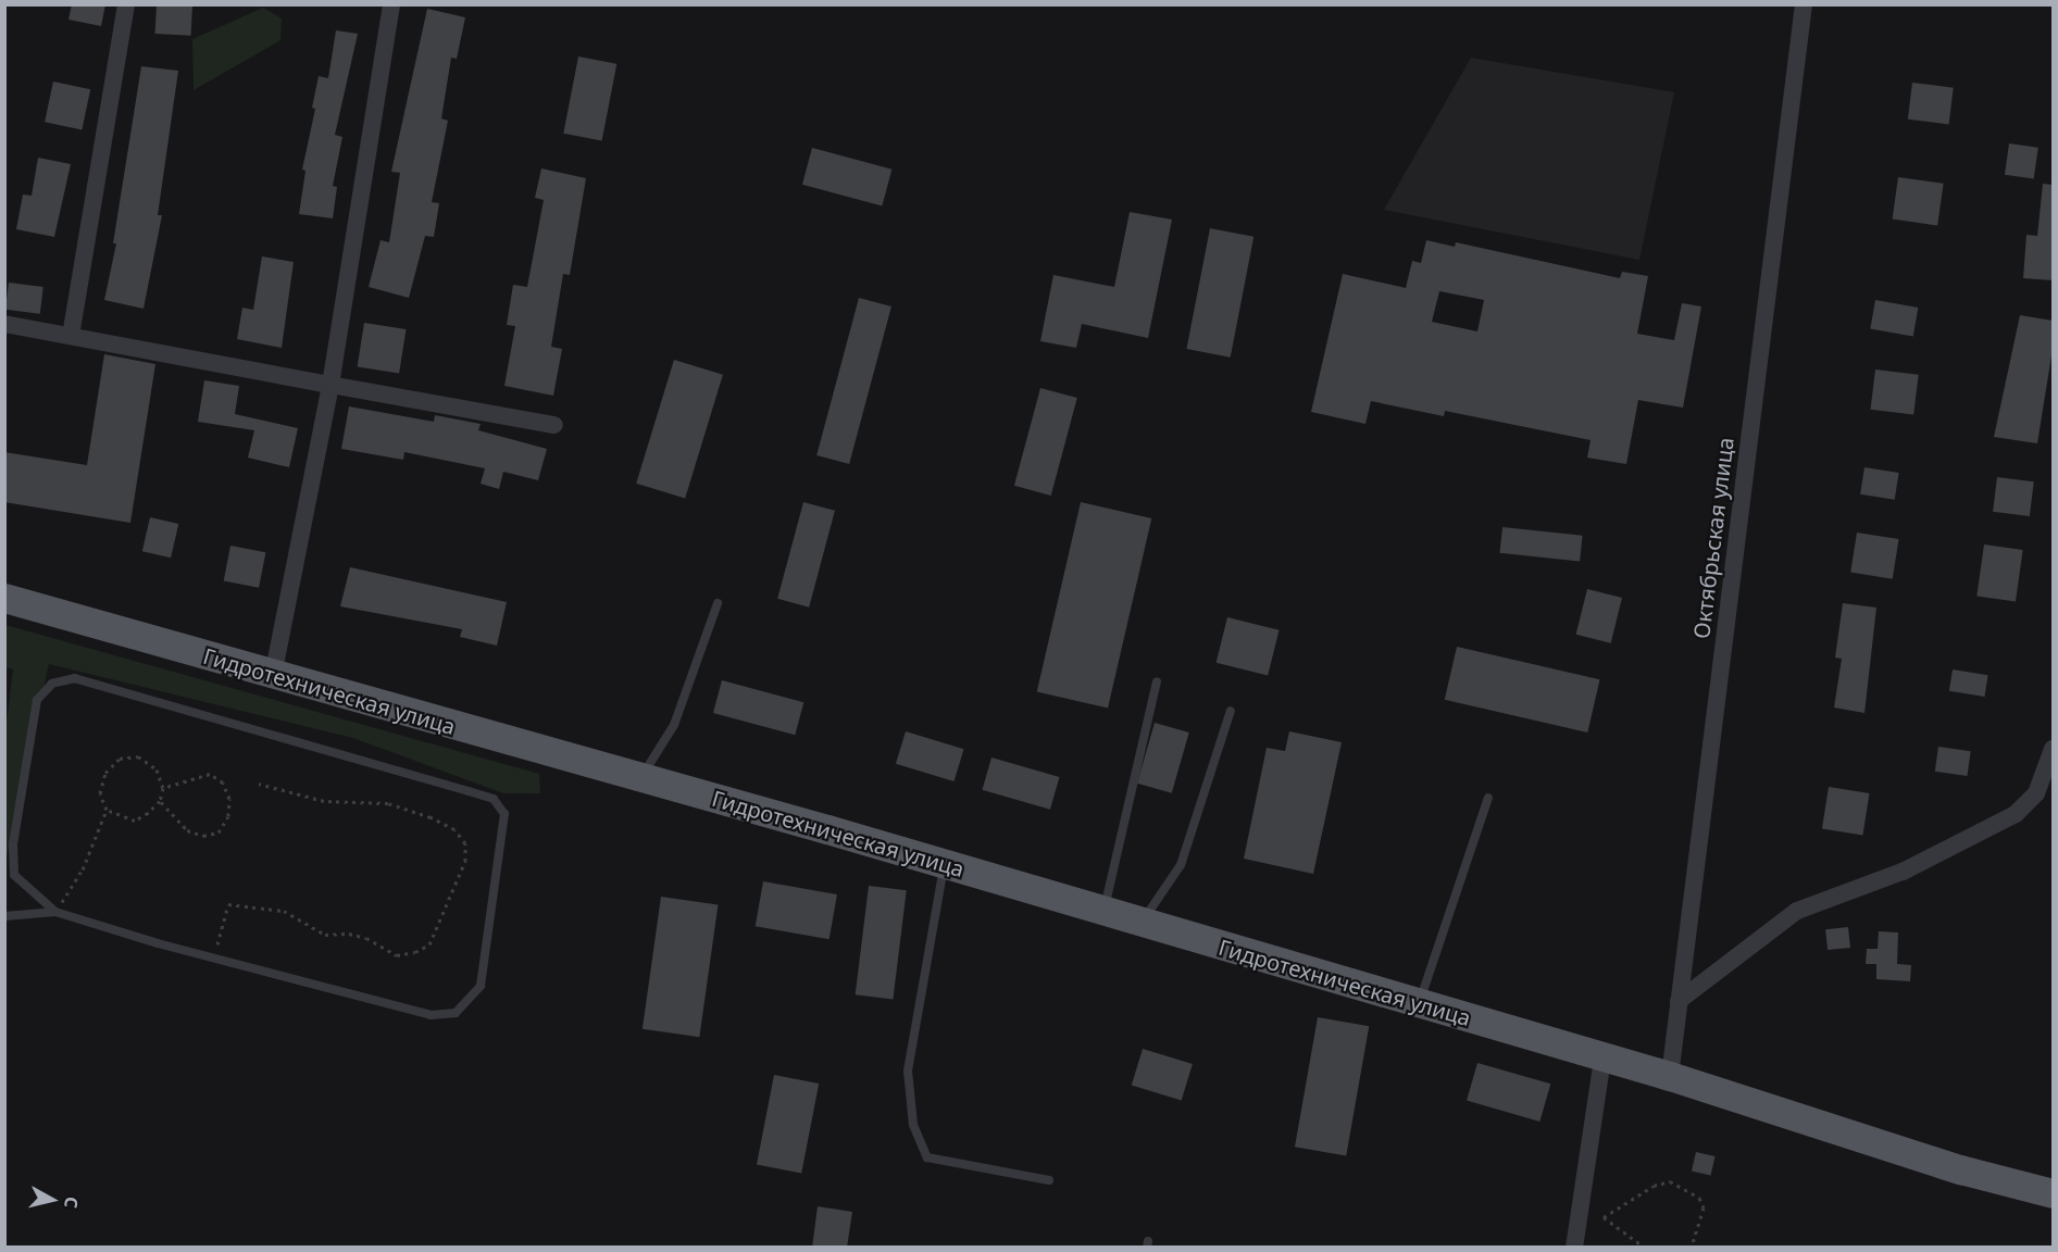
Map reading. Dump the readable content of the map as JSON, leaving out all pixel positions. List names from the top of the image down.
{
  "streets": {
    "main road": ["Гидротехническая улица"],
    "street": ["Октябрьская улица"]
  },
  "crossings": [
    ["Октябрьская улица", "Гидротехническая улица"]
  ],
  "north": "right"
}
